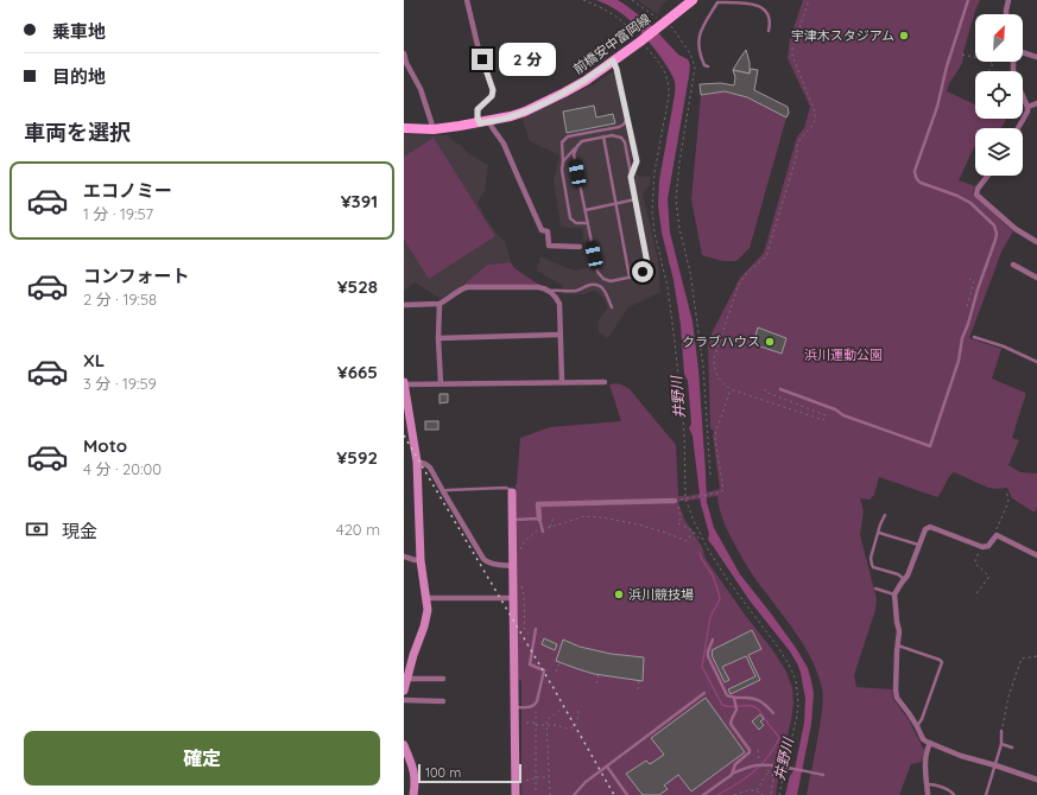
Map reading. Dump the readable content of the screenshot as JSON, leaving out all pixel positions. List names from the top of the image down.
{
  "streets": {
    "main road": ["前橋安中富岡線"]
  },
  "water": ["井野川"],
  "parks": ["浜川運動公園"],
  "places": ["宇津木スタジアム", "クラブハウス", "浜川競技場"],
  "scale_bar": "100 m",
  "north": "top right",
  "page": {
    "banner": ["乗車地", "目的地"],
    "bubble": "2 分",
    "heading": "車両を選択",
    "list": [
      {
        "name": "エコノミー",
        "note": "1 分 · 19:57",
        "value": "¥391"
      },
      {
        "name": "コンフォート",
        "note": "2 分 · 19:58",
        "value": "¥528"
      },
      {
        "name": "XL",
        "note": "3 分 · 19:59",
        "value": "¥665"
      },
      {
        "name": "Moto",
        "note": "4 分 · 20:00",
        "value": "¥592"
      }
    ],
    "pay": ["現金", "420 m"],
    "buttons": "確定",
    "scale": "100 m"
  }
}
